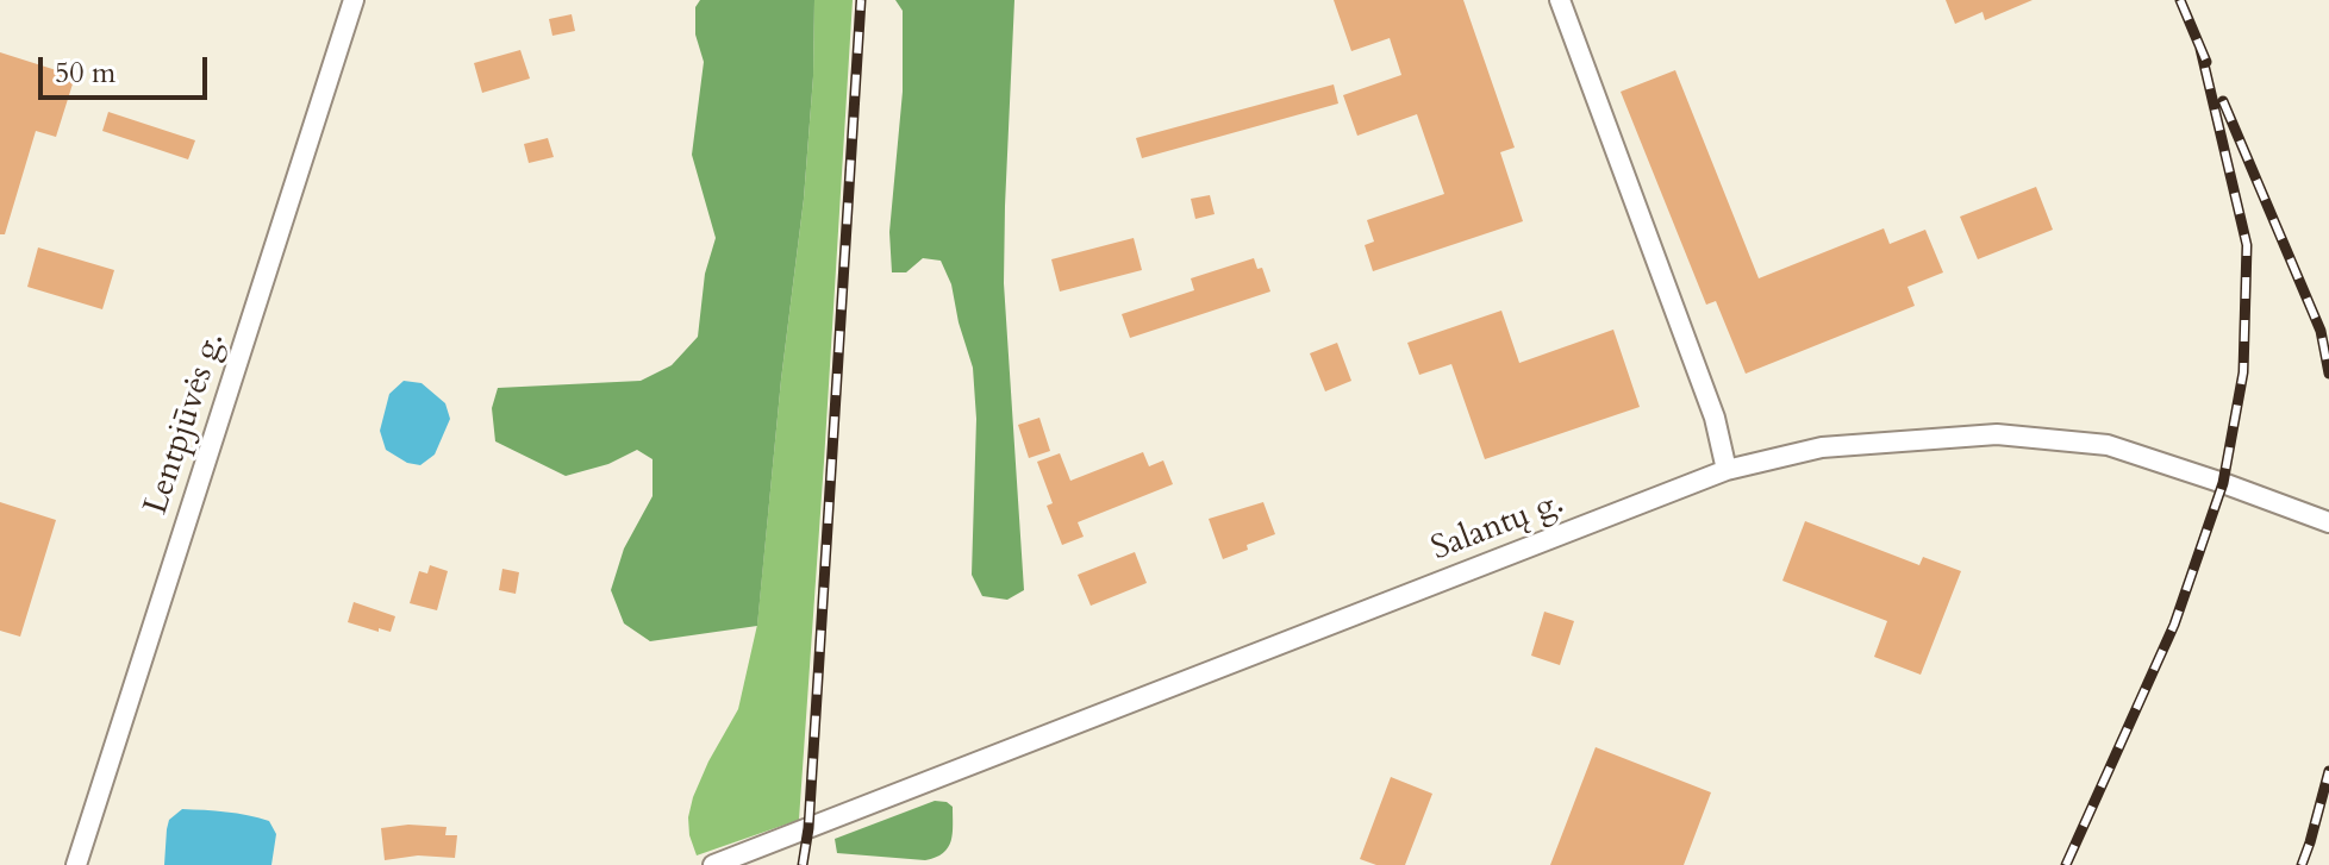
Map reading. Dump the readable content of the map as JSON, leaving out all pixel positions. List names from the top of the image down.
{
  "streets": {
    "street": ["Lentpjūvės g.", "Salantų g."]
  },
  "scale_bar": "50 m"
}
